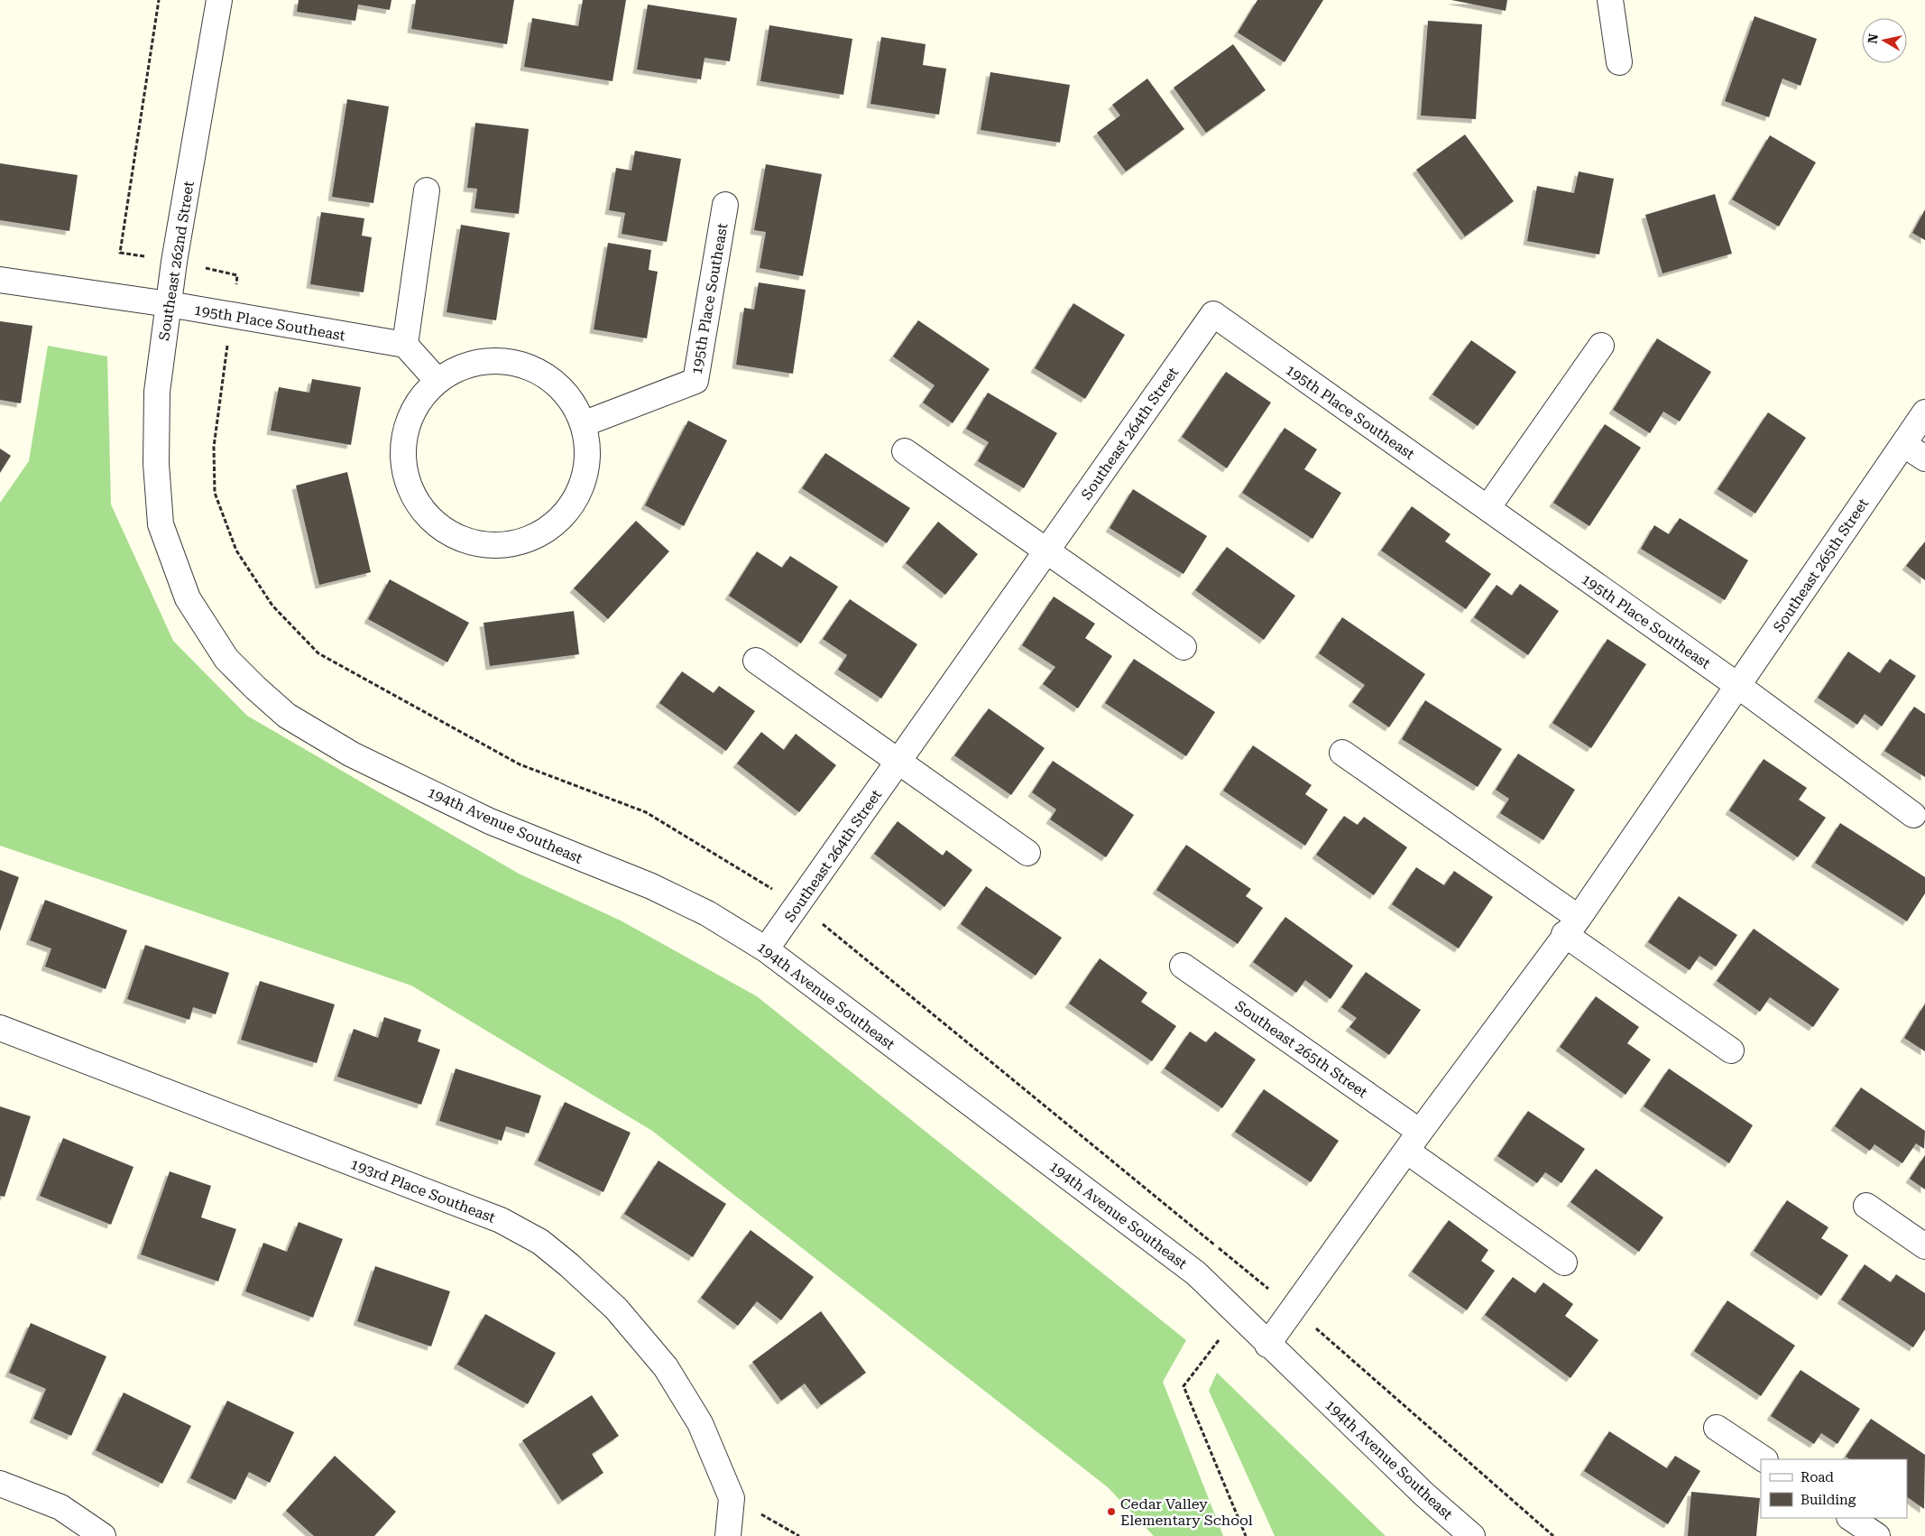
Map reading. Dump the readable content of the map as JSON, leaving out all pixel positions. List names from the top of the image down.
{
  "streets": {
    "street": [
      "Southeast 262nd Street",
      "195th Place Southeast",
      "Southeast 264th Street",
      "Southeast 265th Street",
      "194th Avenue Southeast",
      "193rd Place Southeast"
    ]
  },
  "crossings": [
    ["Southeast 262nd Street", "195th Place Southeast"],
    ["Southeast 262nd Street", "194th Avenue Southeast"],
    ["195th Place Southeast", "Southeast 264th Street"],
    ["195th Place Southeast", "Southeast 265th Street"],
    ["Southeast 264th Street", "194th Avenue Southeast"],
    ["Southeast 265th Street", "194th Avenue Southeast"]
  ],
  "places": ["Cedar Valley Elementary School"],
  "legend": ["Road", "Building"],
  "north": "left"
}
